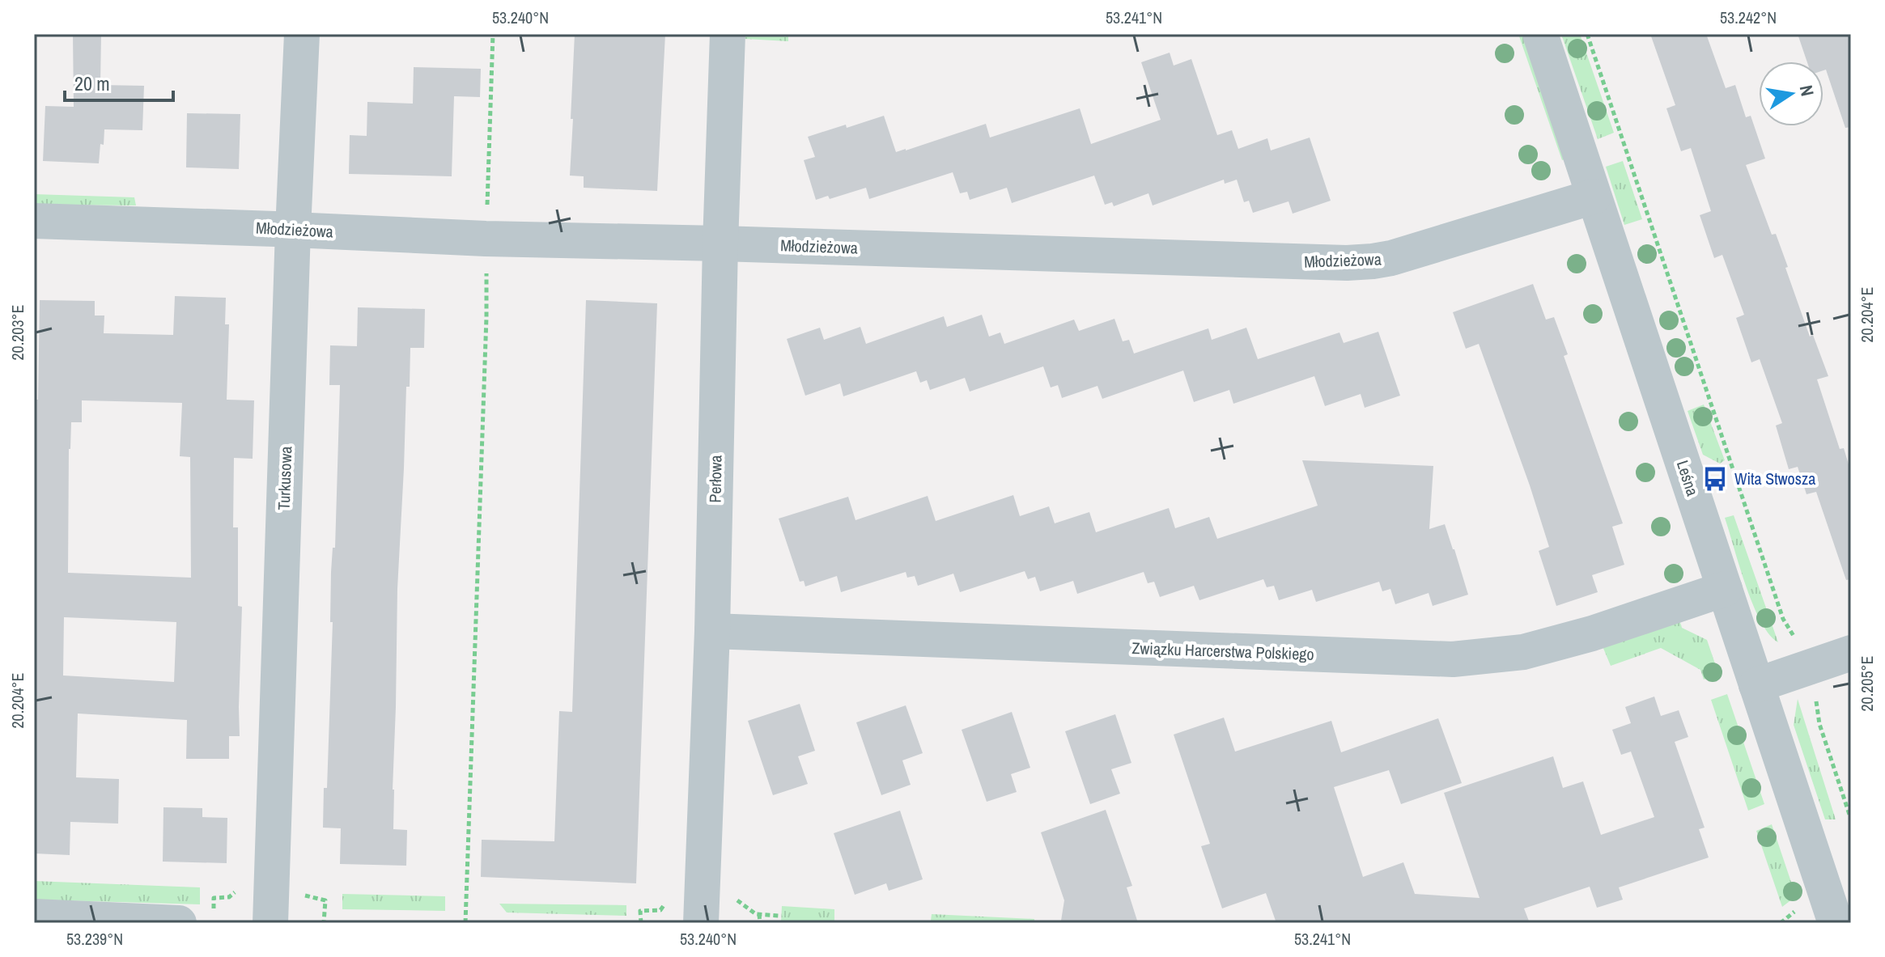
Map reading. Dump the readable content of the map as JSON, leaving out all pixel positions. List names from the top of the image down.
{
  "streets": {
    "street": [
      "Młodzieżowa",
      "Turkusowa",
      "Leśna",
      "Perłowa",
      "Związku Harcerstwa Polskiego"
    ]
  },
  "crossings": [
    ["Młodzieżowa", "Turkusowa"],
    ["Młodzieżowa", "Leśna"],
    ["Młodzieżowa", "Perłowa"],
    ["Leśna", "Związku Harcerstwa Polskiego"],
    ["Perłowa", "Związku Harcerstwa Polskiego"]
  ],
  "places": {
    "bus stop": ["Wita Stwosza"]
  },
  "scale_bar": "20 m",
  "north": "right",
  "coordinates": [
    "53.240°N",
    "53.241°N",
    "53.242°N",
    "20.204°E",
    "20.203°E",
    "20.205°E",
    "53.239°N"
  ]
}
